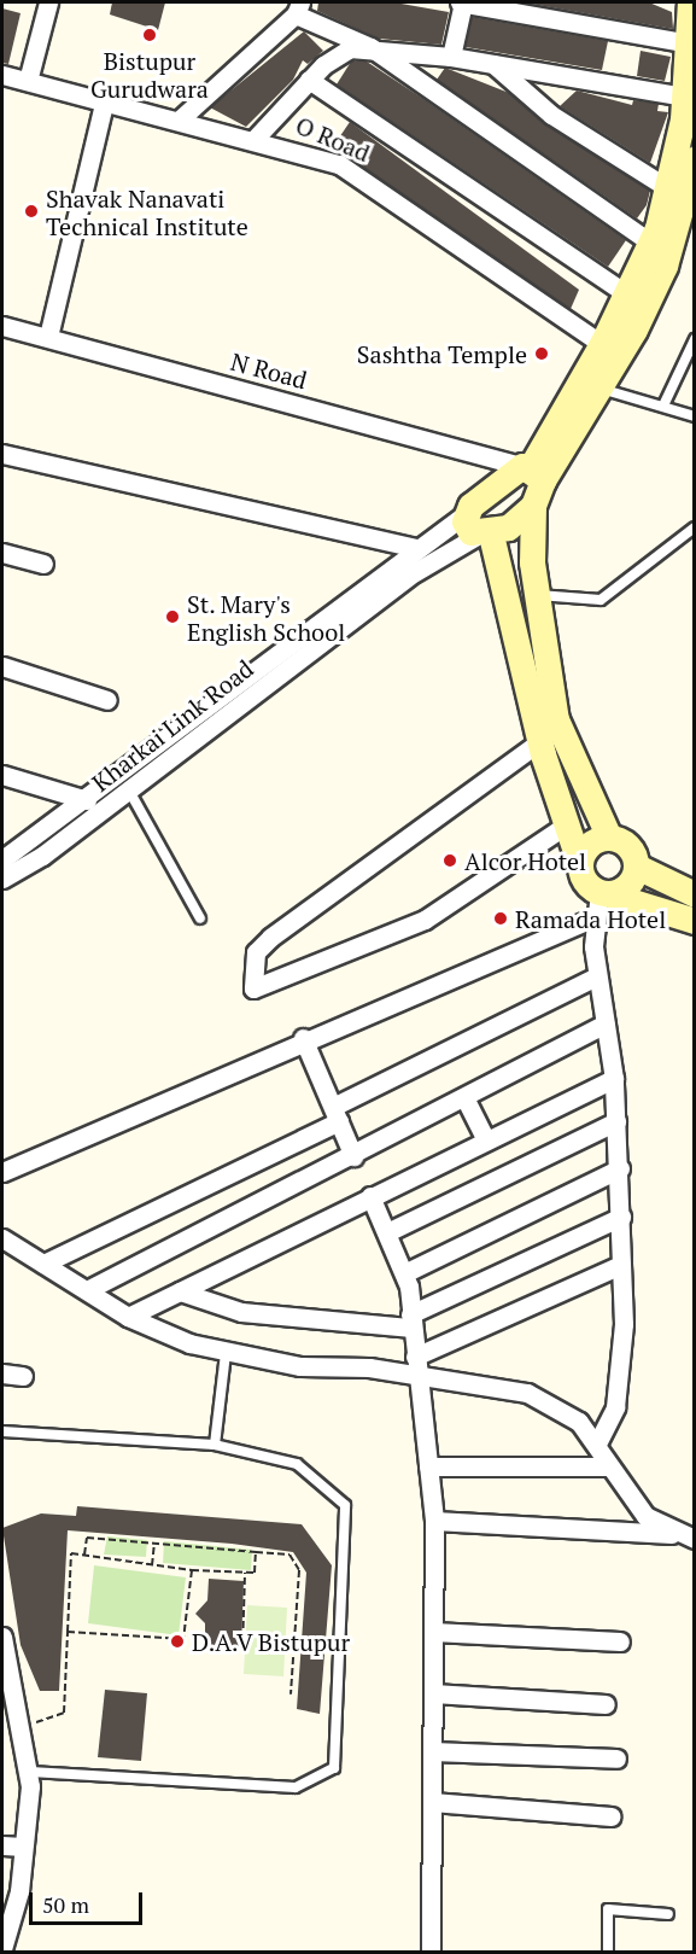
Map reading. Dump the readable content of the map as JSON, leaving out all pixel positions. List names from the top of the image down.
{
  "streets": {
    "street": ["O Road", "N Road", "Kharkai Link Road"]
  },
  "places": [
    "Bistupur Gurudwara",
    "Shavak Nanavati Technical Institute",
    "Sashtha Temple",
    "St. Mary's English School",
    "Alcor Hotel",
    "Ramada Hotel",
    "D.A.V Bistupur"
  ],
  "scale_bar": "50 m"
}
